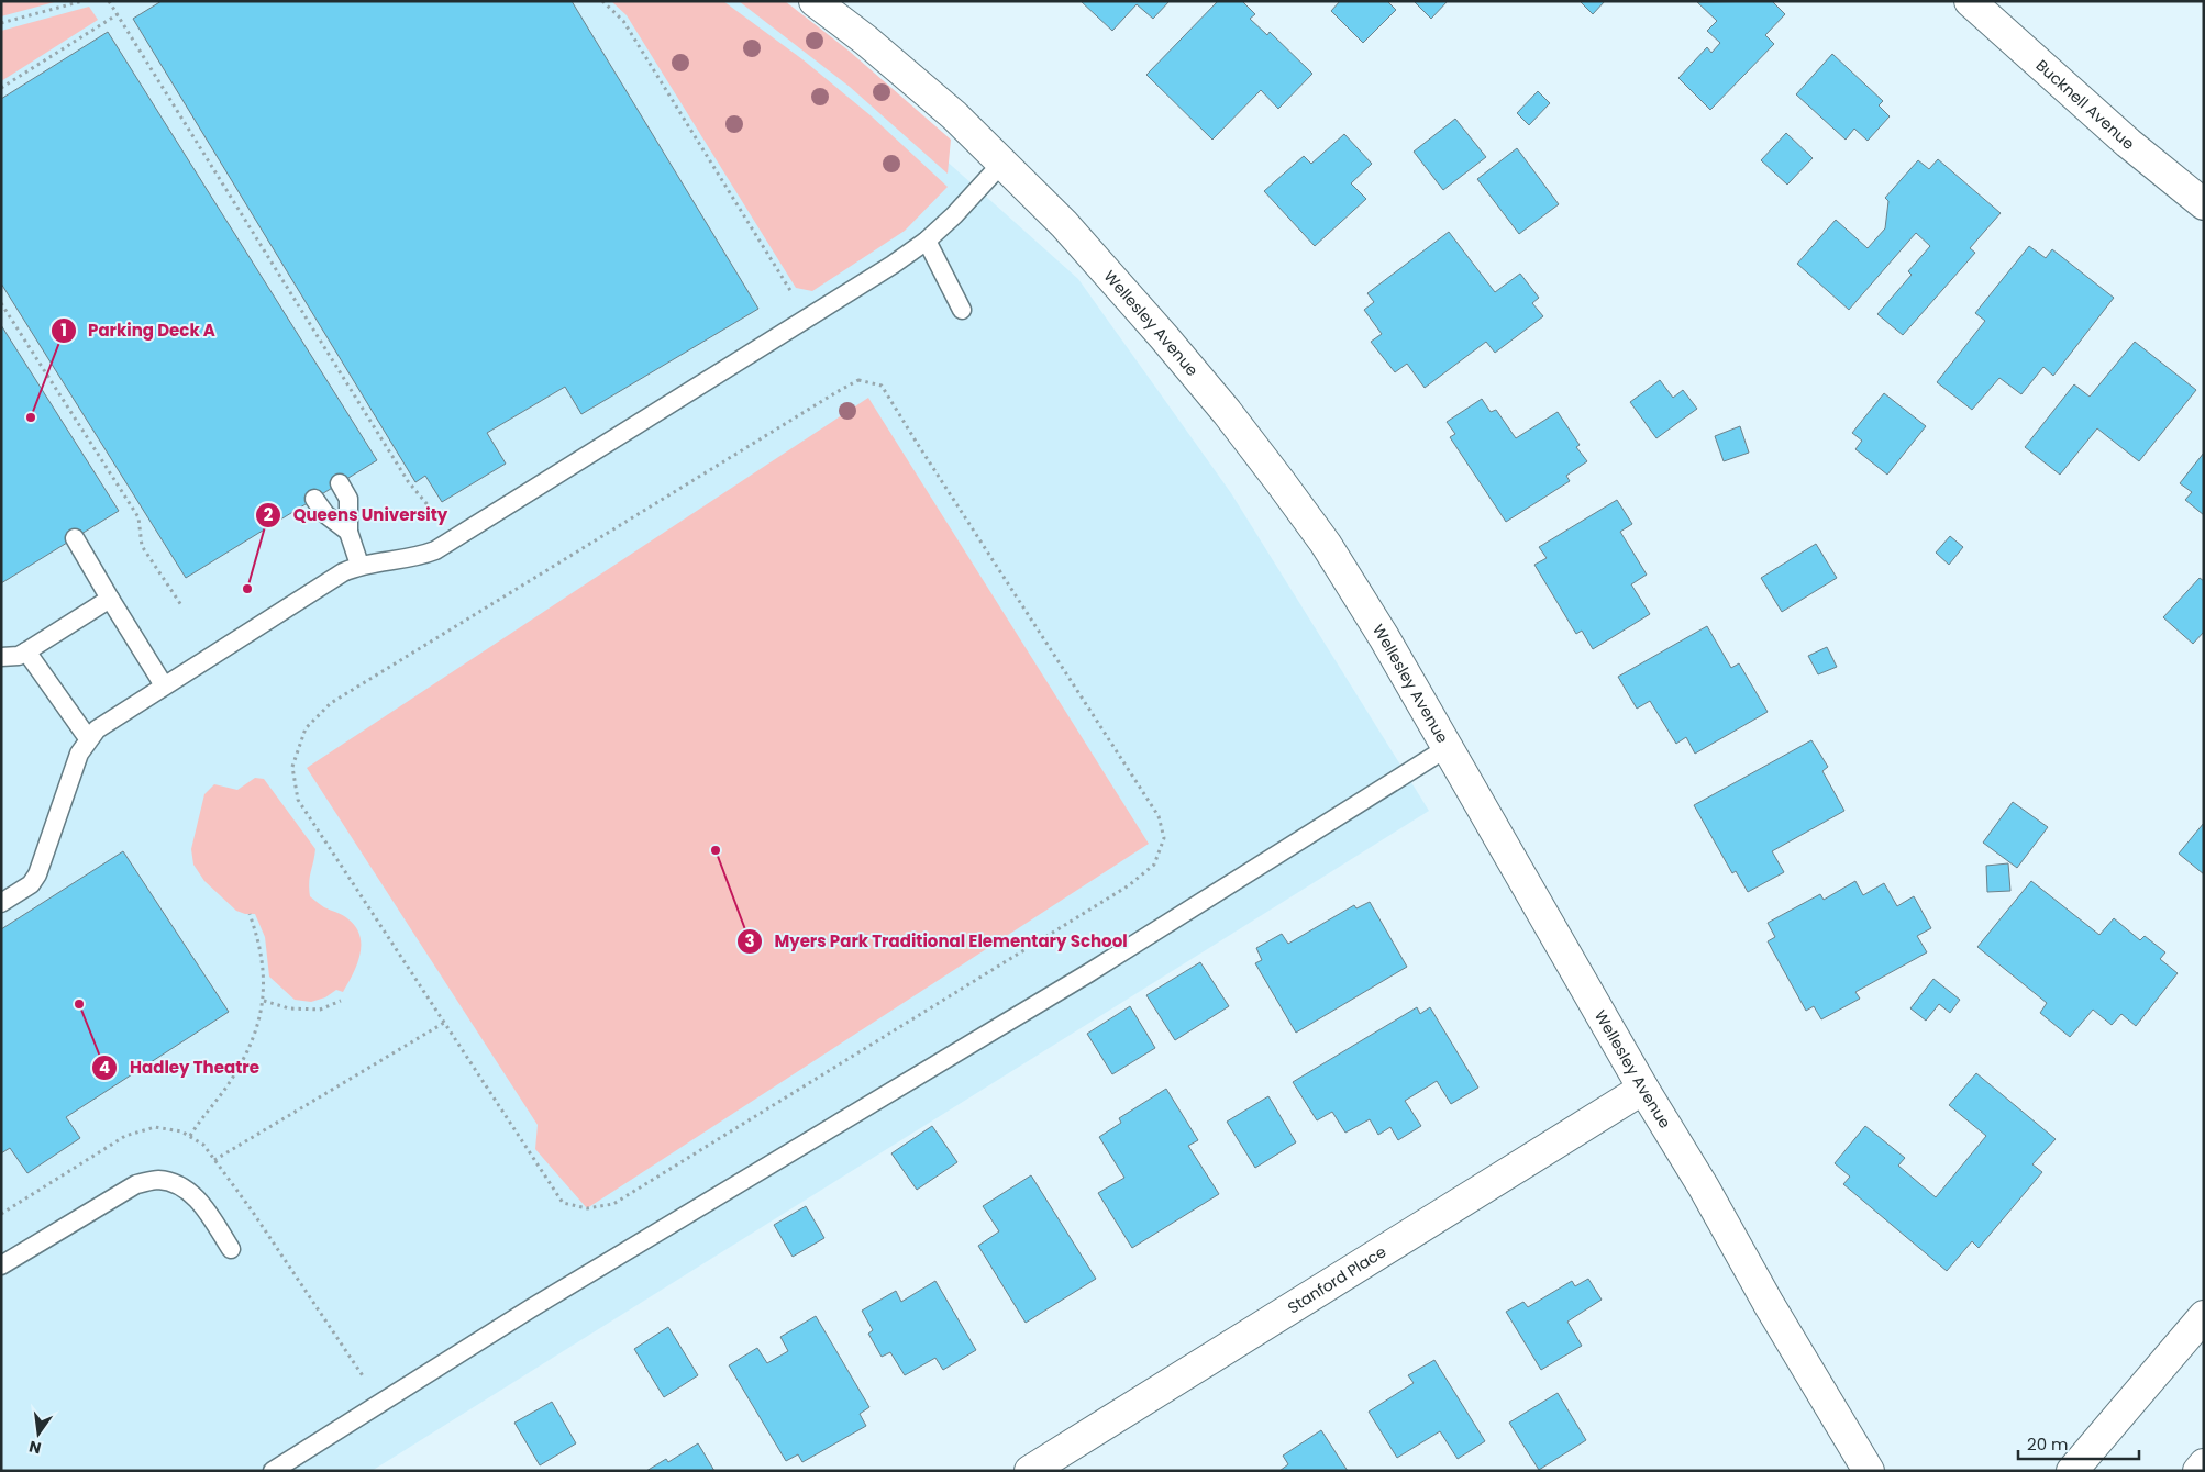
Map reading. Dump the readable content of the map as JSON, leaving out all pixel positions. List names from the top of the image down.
{
  "streets": {
    "street": ["Bucknell Avenue", "Wellesley Avenue", "Stanford Place"]
  },
  "crossings": [
    ["Wellesley Avenue", "Stanford Place"]
  ],
  "places": [
    "Parking Deck A",
    "Queens University",
    "Myers Park Traditional Elementary School",
    "Hadley Theatre"
  ],
  "scale_bar": "20 m",
  "north": "bottom"
}
